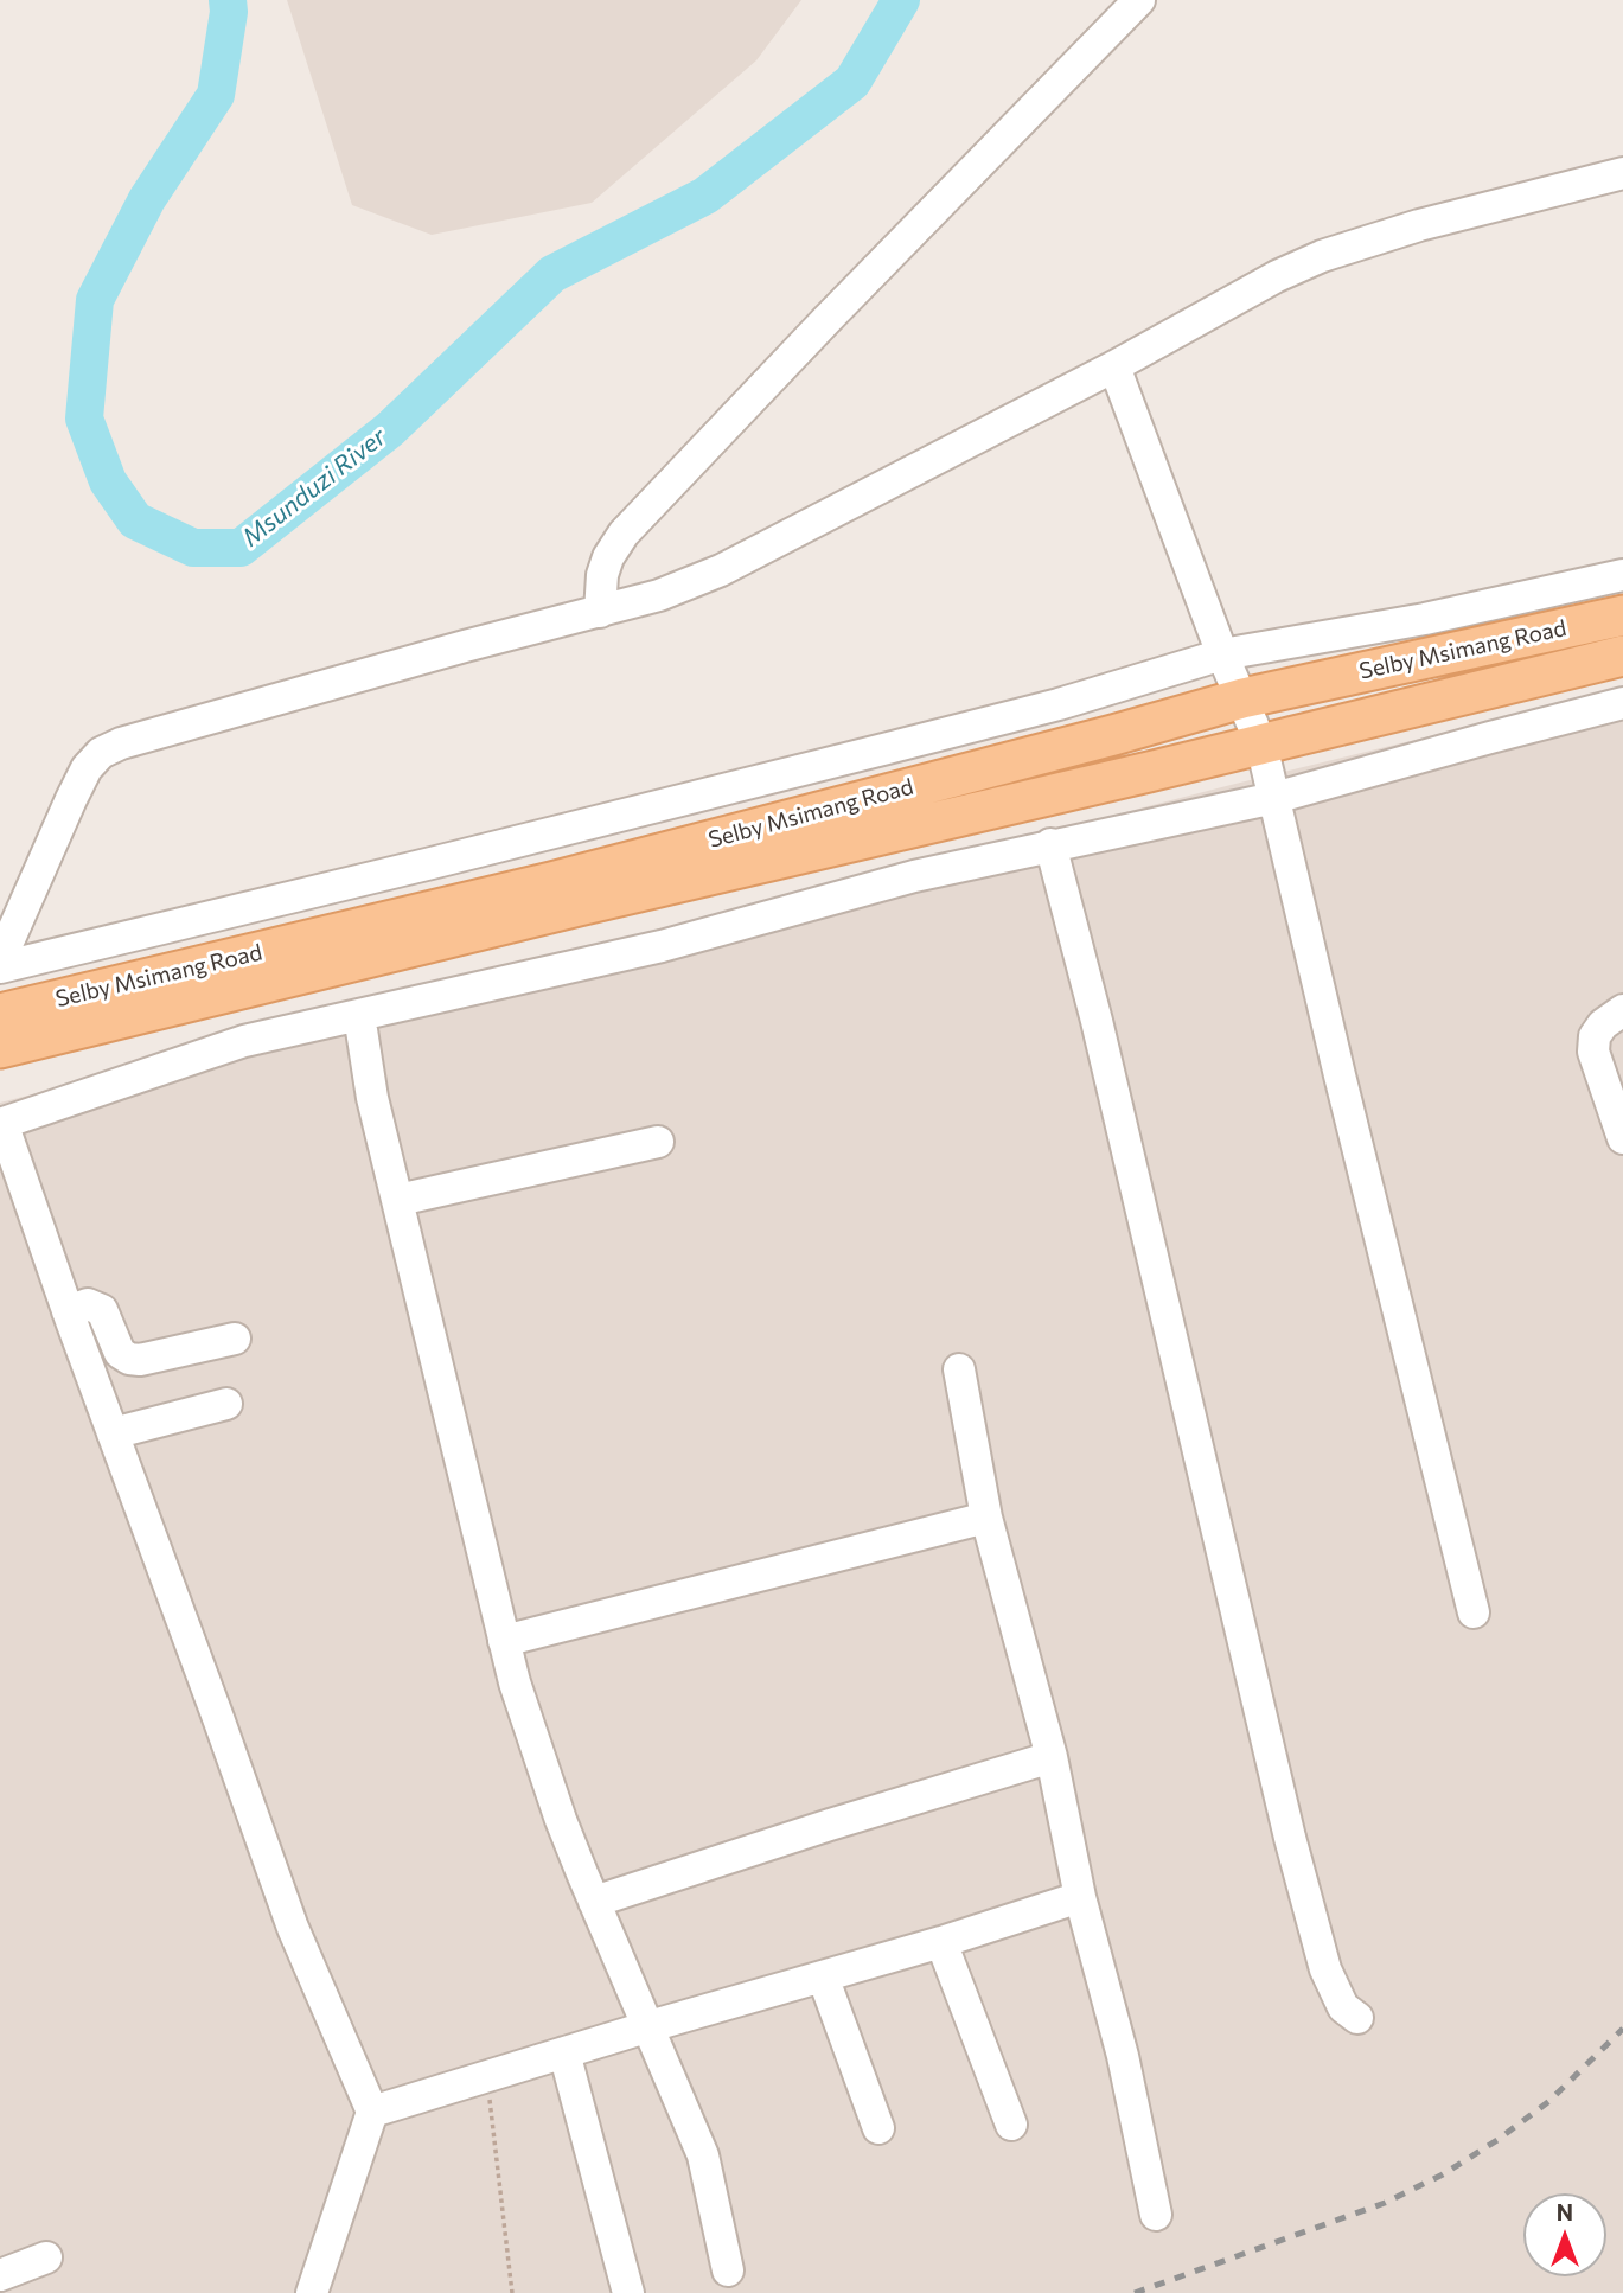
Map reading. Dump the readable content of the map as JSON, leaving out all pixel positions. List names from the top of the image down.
{
  "streets": {
    "main road": ["Selby Msimang Road"]
  },
  "water": ["Msunduzi River"],
  "north": "top"
}
